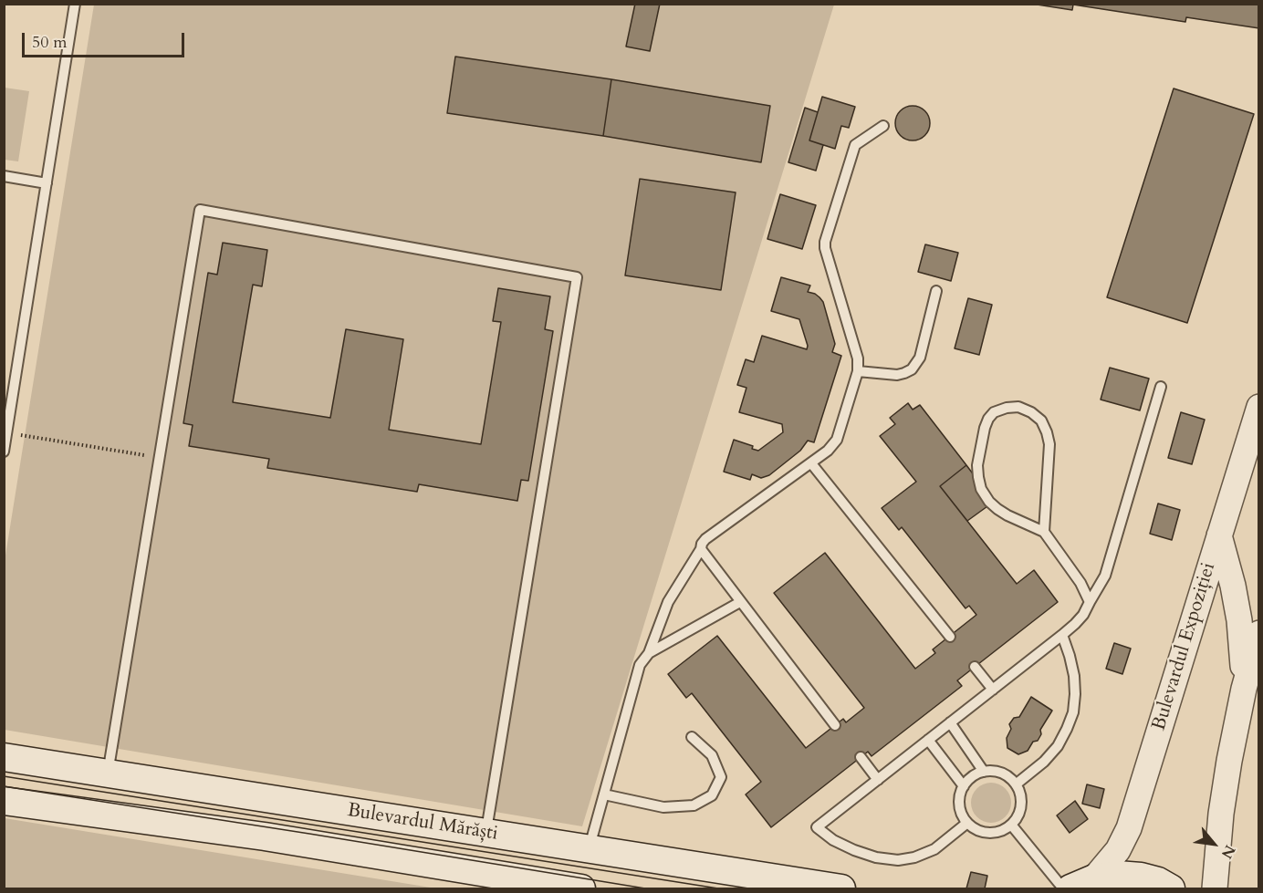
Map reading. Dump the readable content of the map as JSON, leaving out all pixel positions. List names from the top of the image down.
{
  "streets": {
    "main road": ["Bulevardul Mărăști"],
    "street": ["Bulevardul Expoziției"]
  },
  "scale_bar": "50 m",
  "north": "bottom right"
}
